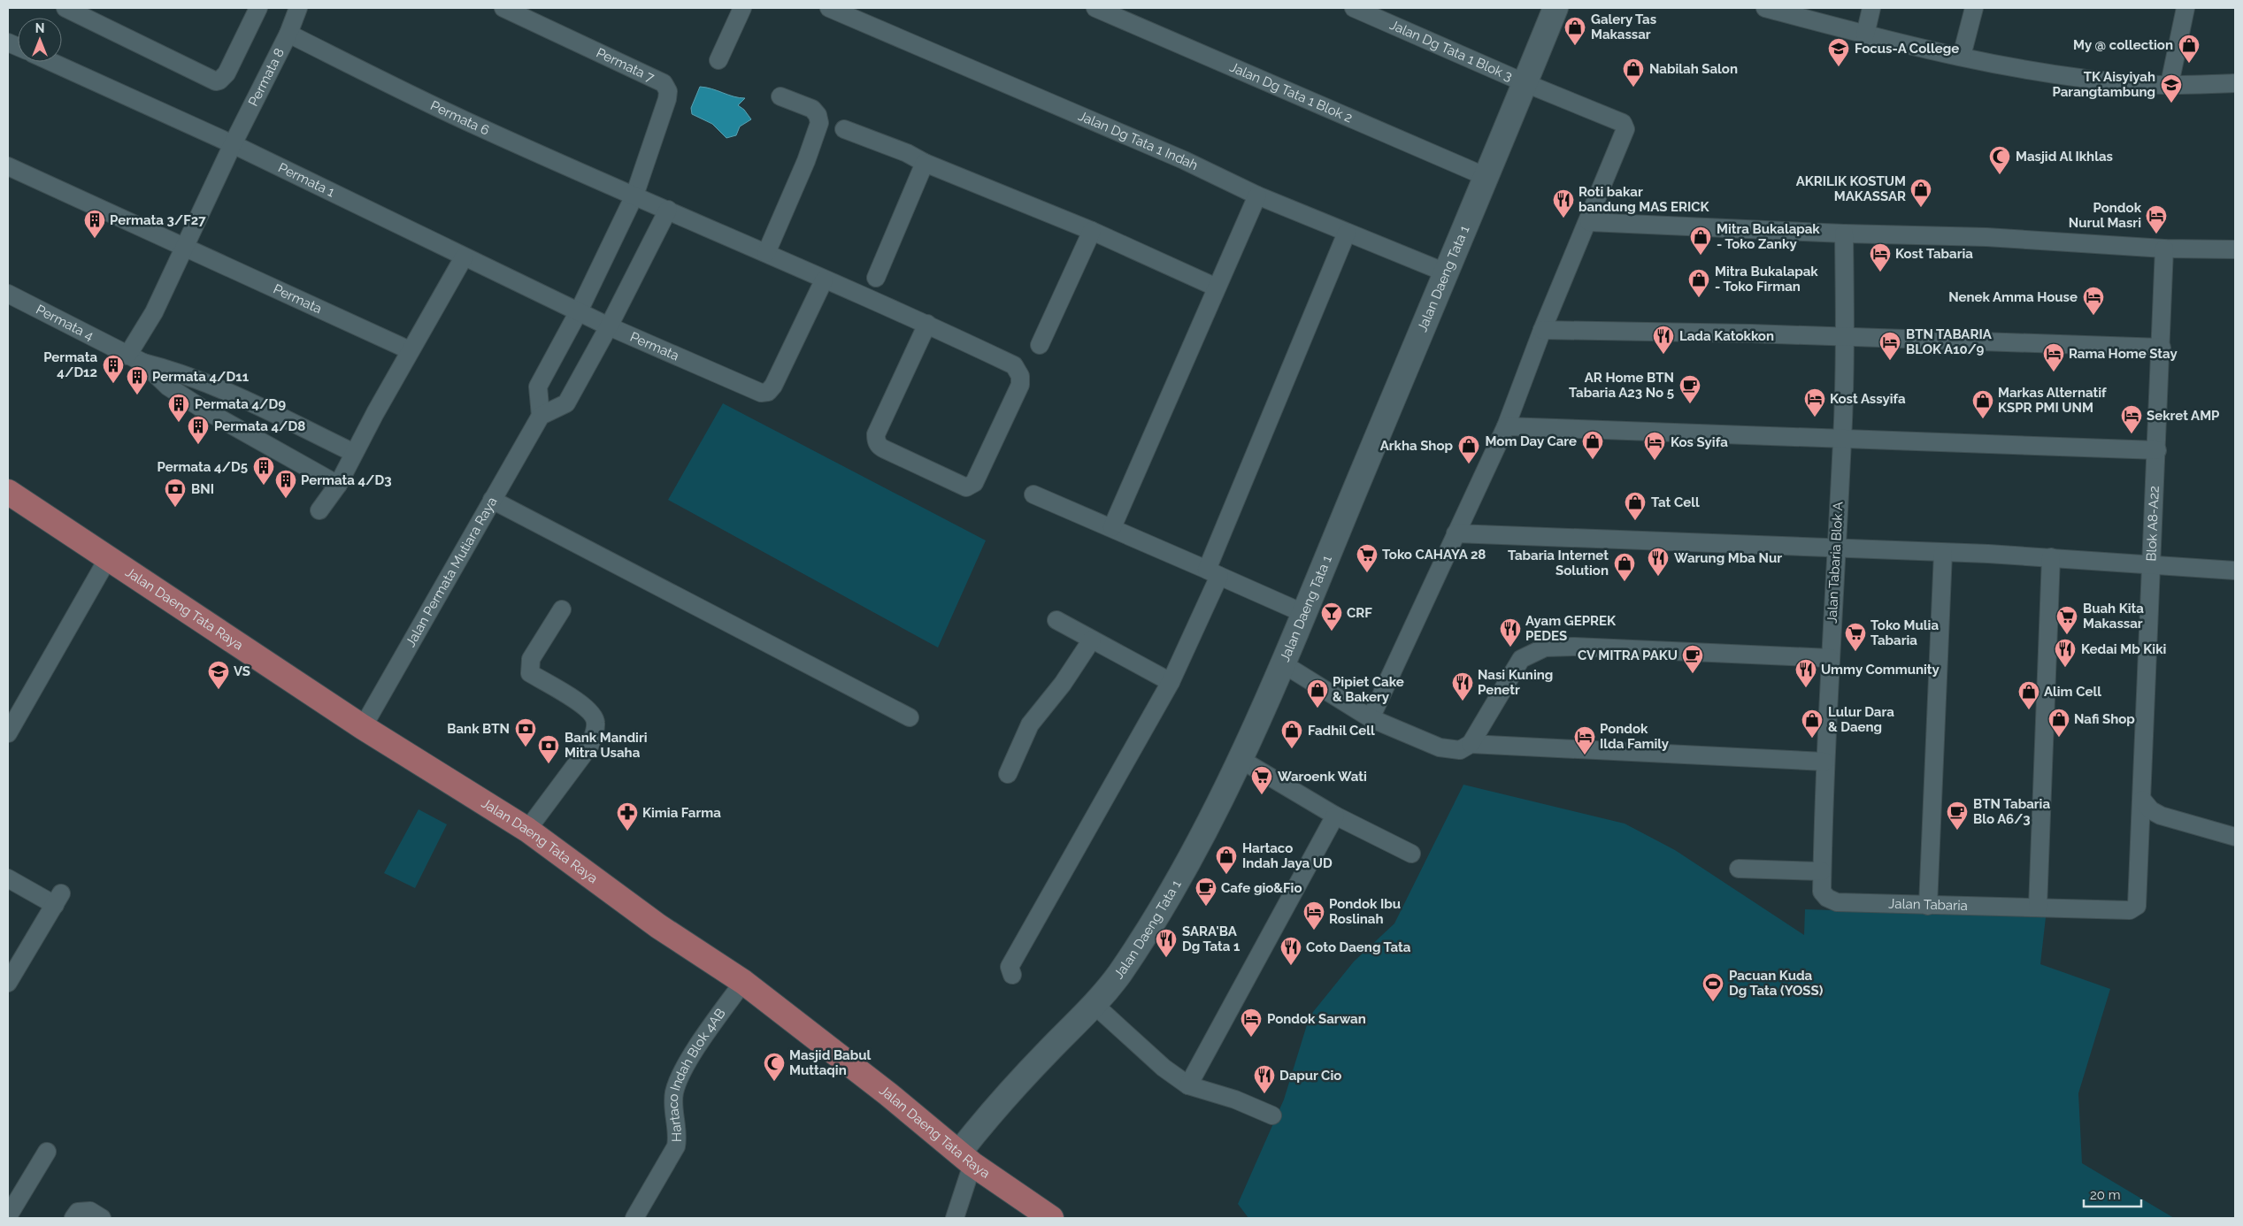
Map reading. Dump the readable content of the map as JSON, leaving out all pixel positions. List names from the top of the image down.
{
  "streets": {
    "main road": ["Jalan Daeng Tata Raya"],
    "street": [
      "Jalan Dg Tata 1 Blok 3",
      "Permata 7",
      "Permata 8",
      "Jalan Dg Tata 1 Blok 2",
      "Permata 6",
      "Jalan Dg Tata 1 Indah",
      "Permata 1",
      "Jalan Daeng Tata 1",
      "Permata",
      "Permata 4",
      "Blok A8-A22",
      "Jalan Tabaria Blok A",
      "Jalan Permata Mutiara Raya",
      "Jalan Tabaria",
      "Hartaco Indah Blok 4AB"
    ]
  },
  "crossings": [
    ["Jalan Dg Tata 1 Blok 3", "Jalan Daeng Tata 1"],
    ["Permata 7", "Permata 6"],
    ["Permata 8", "Permata 6"],
    ["Permata 8", "Permata 1"],
    ["Jalan Dg Tata 1 Blok 2", "Jalan Daeng Tata 1"],
    ["Jalan Dg Tata 1 Indah", "Jalan Daeng Tata 1"],
    ["Permata 1", "Permata"],
    ["Jalan Daeng Tata 1", "Jalan Daeng Tata Raya"],
    ["Blok A8-A22", "Jalan Tabaria"],
    ["Jalan Tabaria Blok A", "Jalan Tabaria"],
    ["Jalan Permata Mutiara Raya", "Jalan Daeng Tata Raya"],
    ["Jalan Daeng Tata Raya", "Hartaco Indah Blok 4AB"]
  ],
  "places": {
    "shop": [
      "Galery Tas Makassar",
      "My @ collection",
      "Nabilah Salon",
      "AKRILIK KOSTUM MAKASSAR",
      "Mitra Bukalapak - Toko Zanky",
      "Mitra Bukalapak - Toko Firman",
      "Markas Alternatif KSPR PMI UNM",
      "Mom Day Care",
      "Arkha Shop",
      "Tat Cell",
      "Tabaria Internet Solution",
      "Pipiet Cake & Bakery",
      "Alim Cell",
      "Nafi Shop",
      "Lulur Dara & Daeng",
      "Fadhil Cell",
      "Hartaco Indah Jaya UD"
    ],
    "school or university": ["Focus-A College", "TK Aisyiyah Parangtambung", "VS"],
    "mosque": ["Masjid Al Ikhlas", "Masjid Babul Muttaqin"],
    "restaurant": [
      "Roti bakar bandung MAS ERICK",
      "Lada Katokkon",
      "Warung Mba Nur",
      "Ayam GEPREK PEDES",
      "Kedai Mb Kiki",
      "Ummy Community",
      "Nasi Kuning Penetr",
      "SARA'BA Dg Tata 1",
      "Coto Daeng Tata",
      "Dapur Cio"
    ],
    "hotel": [
      "Pondok Nurul Masri",
      "Kost Tabaria",
      "Nenek Amma House",
      "BTN TABARIA BLOK A10/9",
      "Rama Home Stay",
      "Kost Assyifa",
      "Sekret AMP",
      "Kos Syifa",
      "Pondok Ilda Family",
      "Pondok Ibu Roslinah",
      "Pondok Sarwan"
    ],
    "building": [
      "Permata 3/F27",
      "Permata 4/D12",
      "Permata 4/D11",
      "Permata 4/D9",
      "Permata 4/D8",
      "Permata 4/D5",
      "Permata 4/D3"
    ],
    "cafe": [
      "AR Home BTN Tabaria A23 No 5",
      "CV MITRA PAKU",
      "BTN Tabaria Blo A6/3",
      "Cafe gio&Fio"
    ],
    "bank": ["BNI", "Bank BTN", "Bank Mandiri Mitra Usaha"],
    "supermarket": [
      "Toko CAHAYA 28",
      "Buah Kita Makassar",
      "Toko Mulia Tabaria",
      "Waroenk Wati"
    ],
    "bar": ["CRF"],
    "pharmacy": ["Kimia Farma"],
    "sports": ["Pacuan Kuda Dg Tata (YOSS)"]
  },
  "scale_bar": "20 m",
  "north": "top"
}
